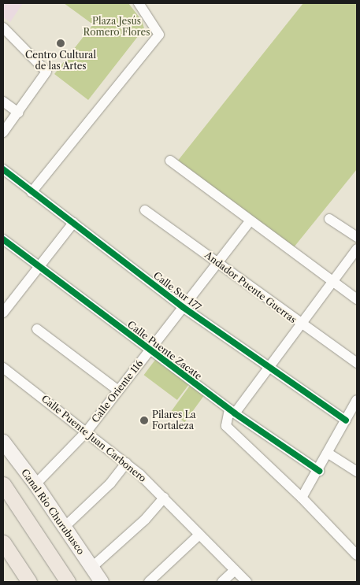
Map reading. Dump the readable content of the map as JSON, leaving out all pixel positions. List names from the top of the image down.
{
  "streets": {
    "street": [
      "Andador Puente Guerras",
      "Calle Sur 177",
      "Calle Puente Zacate",
      "Calle Oriente 116",
      "Calle Puente Juan Carbonero",
      "Canal Río Churubusco"
    ]
  },
  "crossings": [
    ["Andador Puente Guerras", "Calle Oriente 116"],
    ["Calle Sur 177", "Calle Oriente 116"],
    ["Calle Puente Zacate", "Calle Oriente 116"],
    ["Calle Oriente 116", "Calle Puente Juan Carbonero"],
    ["Calle Oriente 116", "Canal Río Churubusco"]
  ],
  "parks": ["Plaza Jesús Romero Flores"],
  "places": ["Centro Cultural de las Artes", "Pilares La Fortaleza"]
}
